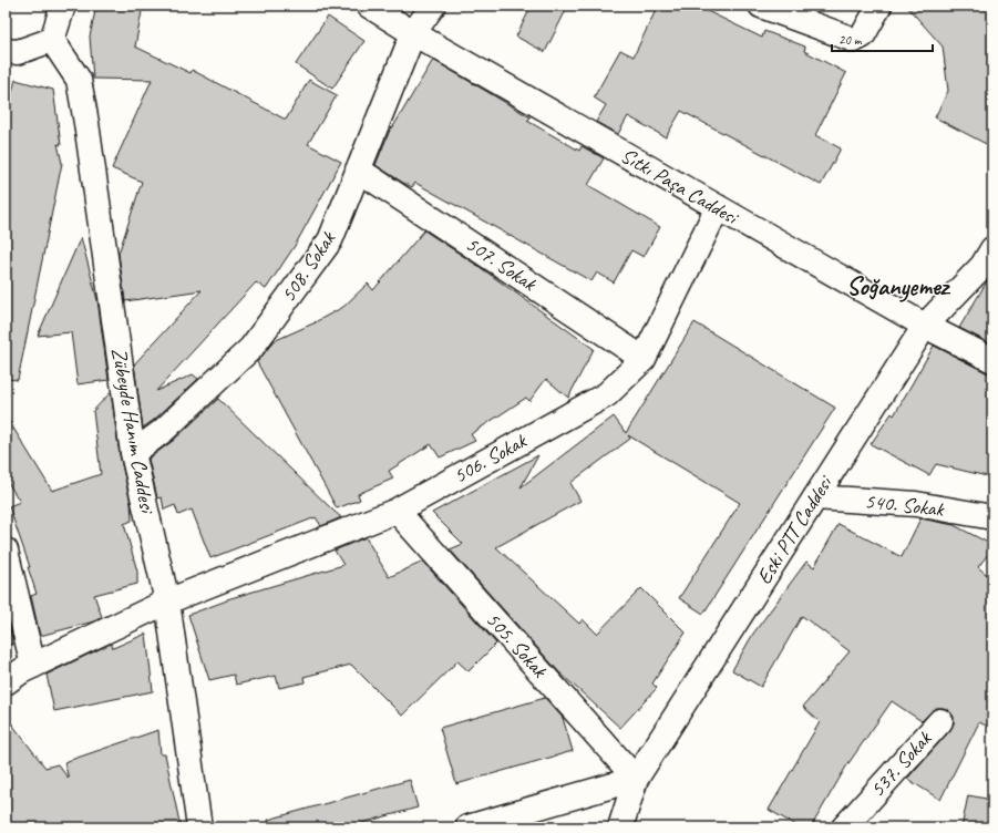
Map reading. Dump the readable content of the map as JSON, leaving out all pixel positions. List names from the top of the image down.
{
  "streets": {
    "street": [
      "Sıtkı Paşa Caddesi",
      "507. Sokak",
      "508. Sokak",
      "Zübeyde Hanım Caddesi",
      "506. Sokak",
      "540. Sokak",
      "Eski PTT Caddesi",
      "505. Sokak",
      "537. Sokak"
    ]
  },
  "crossings": [
    ["Sıtkı Paşa Caddesi", "508. Sokak"],
    ["Sıtkı Paşa Caddesi", "506. Sokak"],
    ["Sıtkı Paşa Caddesi", "Eski PTT Caddesi"],
    ["507. Sokak", "508. Sokak"],
    ["507. Sokak", "506. Sokak"],
    ["508. Sokak", "Zübeyde Hanım Caddesi"],
    ["Zübeyde Hanım Caddesi", "506. Sokak"],
    ["506. Sokak", "505. Sokak"],
    ["540. Sokak", "Eski PTT Caddesi"],
    ["Eski PTT Caddesi", "505. Sokak"]
  ],
  "districts": ["Soğanyemez"],
  "scale_bar": "20 m"
}
